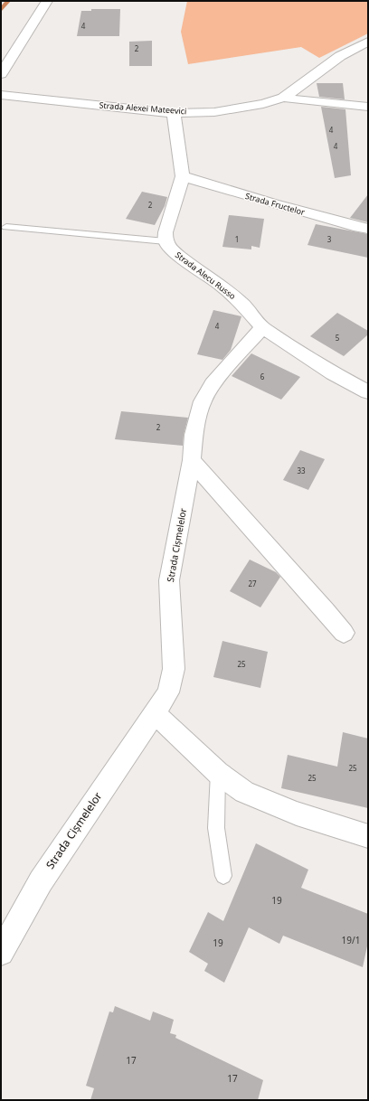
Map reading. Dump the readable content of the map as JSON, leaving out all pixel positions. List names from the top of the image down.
{
  "streets": {
    "street": [
      "Strada Alexei Mateevici",
      "Strada Fructelor",
      "Strada Alecu Russo",
      "Strada Cișmelelor"
    ]
  },
  "crossings": [
    ["Strada Alecu Russo", "Strada Cișmelelor"]
  ],
  "house_numbers": [
    "4",
    "2",
    "4",
    "4",
    "2",
    "1",
    "3",
    "4",
    "5",
    "6",
    "2",
    "33",
    "27",
    "25",
    "25",
    "25",
    "19",
    "19/1",
    "19",
    "17",
    "17"
  ]
}
